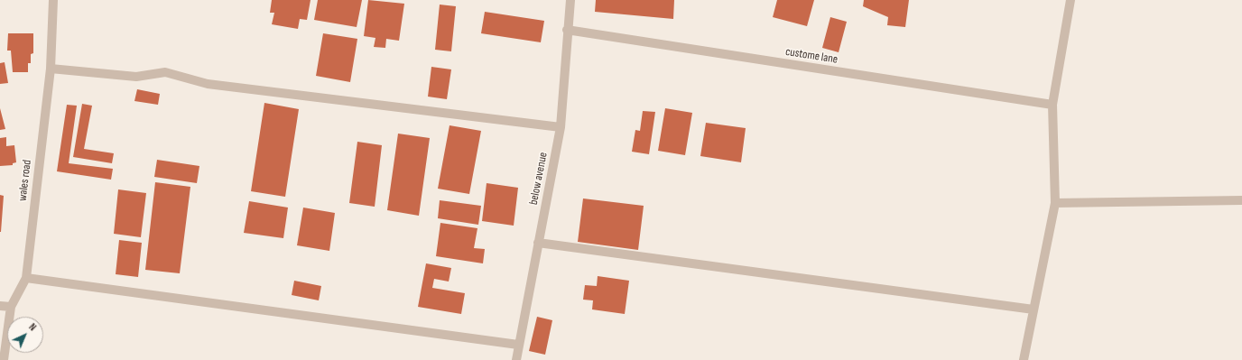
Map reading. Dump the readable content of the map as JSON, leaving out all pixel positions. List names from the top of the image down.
{
  "streets": {
    "street": ["custome lane", "below avenue", "wales road"]
  },
  "crossings": [
    ["custome lane", "below avenue"]
  ],
  "north": "top right"
}
